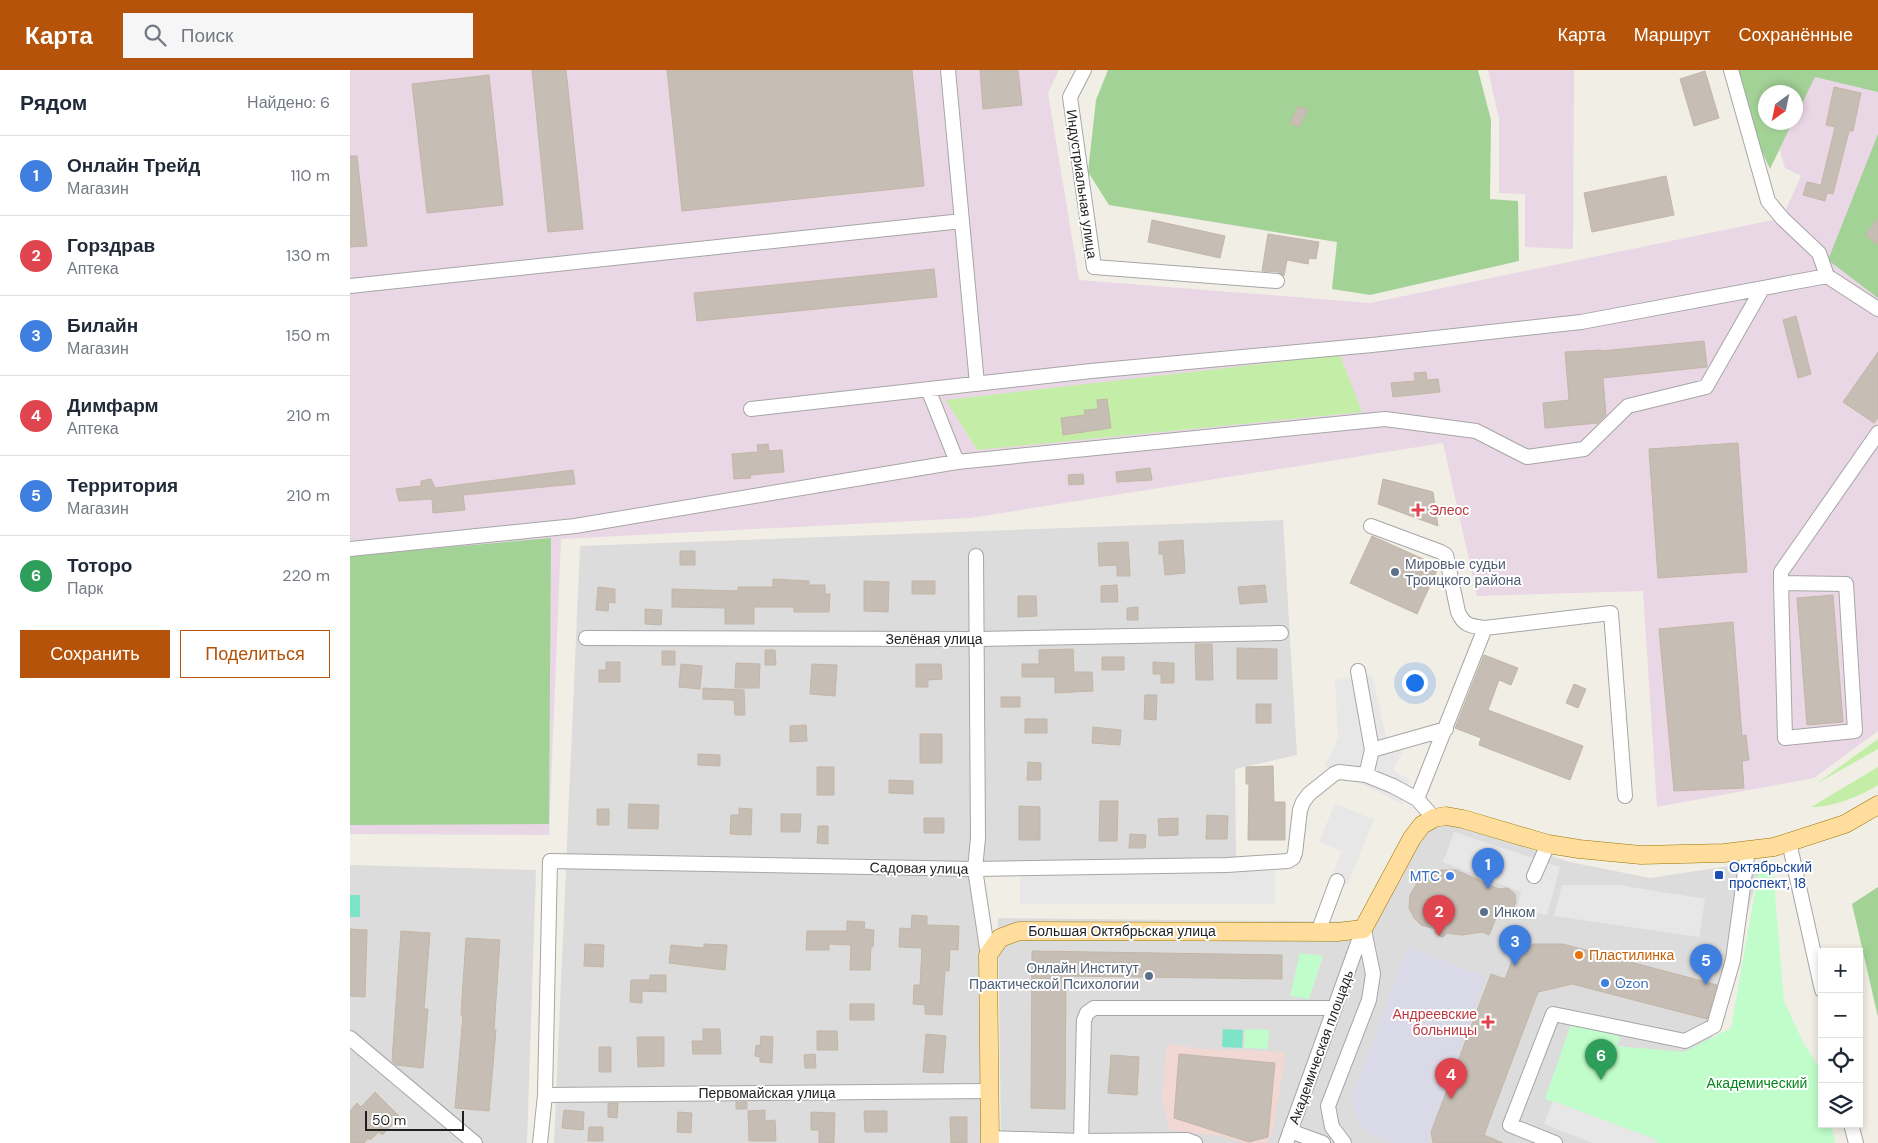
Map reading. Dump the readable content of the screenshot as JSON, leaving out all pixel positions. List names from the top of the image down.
{
  "streets": {
    "main road": ["Большая Октябрьская улица"],
    "street": [
      "Индустриальная улица",
      "Зелёная улица",
      "Садовая улица",
      "Академическая площадь",
      "Первомайская улица"
    ]
  },
  "crossings": [
    ["Садовая улица", "Первомайская улица"],
    ["Большая Октябрьская улица", "Академическая площадь"]
  ],
  "parks": ["Академический"],
  "places": {
    "health": ["Элеос", "Андреевские больницы"],
    "other": [
      "Мировые судьи Троицкого района",
      "МТС",
      "Инком",
      "Пластилинка",
      "Онлайн Институт Практической Психологии",
      "Ozon"
    ],
    "transit": ["Октябрьский проспект, 18"]
  },
  "scale_bar": "50 m",
  "north": "bottom left",
  "page": {
    "header": "Карта",
    "search": "Поиск",
    "nav": ["Карта", "Маршрут", "Сохранённые"],
    "heading": ["Рядом", "Найдено: 6"],
    "list": [
      {
        "mark": "1",
        "name": "Онлайн Трейд",
        "note": "Магазин",
        "value": "110 m"
      },
      {
        "mark": "2",
        "name": "Горздрав",
        "note": "Аптека",
        "value": "130 m"
      },
      {
        "mark": "3",
        "name": "Билайн",
        "note": "Магазин",
        "value": "150 m"
      },
      {
        "mark": "4",
        "name": "Димфарм",
        "note": "Аптека",
        "value": "210 m"
      },
      {
        "mark": "5",
        "name": "Территория",
        "note": "Магазин",
        "value": "210 m"
      },
      {
        "mark": "6",
        "name": "Тоторо",
        "note": "Парк",
        "value": "220 m"
      }
    ],
    "buttons": ["Сохранить", "Поделиться"],
    "pins": [
      "1",
      "2",
      "3",
      "5",
      "6",
      "4"
    ],
    "map_buttons": ["+", "−"],
    "scale": "50 m"
  }
}
